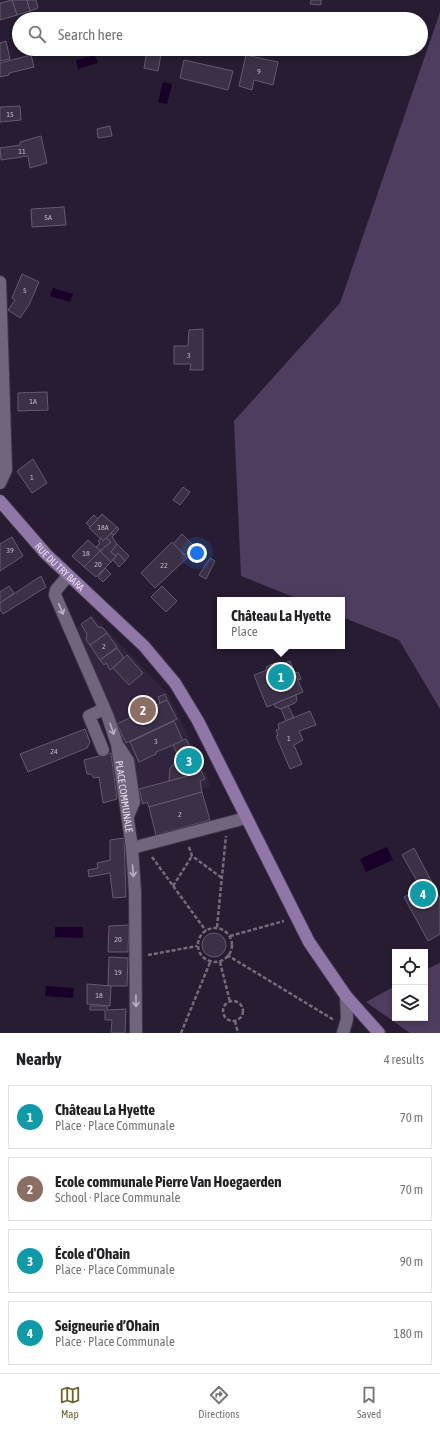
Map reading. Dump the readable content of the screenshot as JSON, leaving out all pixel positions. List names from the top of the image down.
{
  "streets": {
    "main road": ["RUE DU TRY BARA"],
    "street": ["PLACE COMMUNALE"]
  },
  "crossings": [
    ["RUE DU TRY BARA", "PLACE COMMUNALE"]
  ],
  "one_way": ["PLACE COMMUNALE"],
  "house_numbers": [
    "9",
    "15",
    "11",
    "5A",
    "5",
    "3",
    "1A",
    "1",
    "18A",
    "39",
    "18",
    "20",
    "22",
    "2",
    "1",
    "3",
    "24",
    "2",
    "20",
    "19",
    "18"
  ],
  "page": {
    "search": "Search here",
    "popup": ["Château La Hyette", "Place"],
    "pins": [
      "1",
      "2",
      "3",
      "4"
    ],
    "heading": ["Nearby", "4 results"],
    "list": [
      {
        "mark": "1",
        "name": "Château La Hyette",
        "note": "Place · Place Communale",
        "value": "70 m"
      },
      {
        "mark": "2",
        "name": "Ecole communale Pierre Van Hoegaerden",
        "note": "School · Place Communale",
        "value": "70 m"
      },
      {
        "mark": "3",
        "name": "École d'Ohain",
        "note": "Place · Place Communale",
        "value": "90 m"
      },
      {
        "mark": "4",
        "name": "Seigneurie d’Ohain",
        "note": "Place · Place Communale",
        "value": "180 m"
      }
    ],
    "nav": ["Map", "Directions", "Saved"]
  }
}
